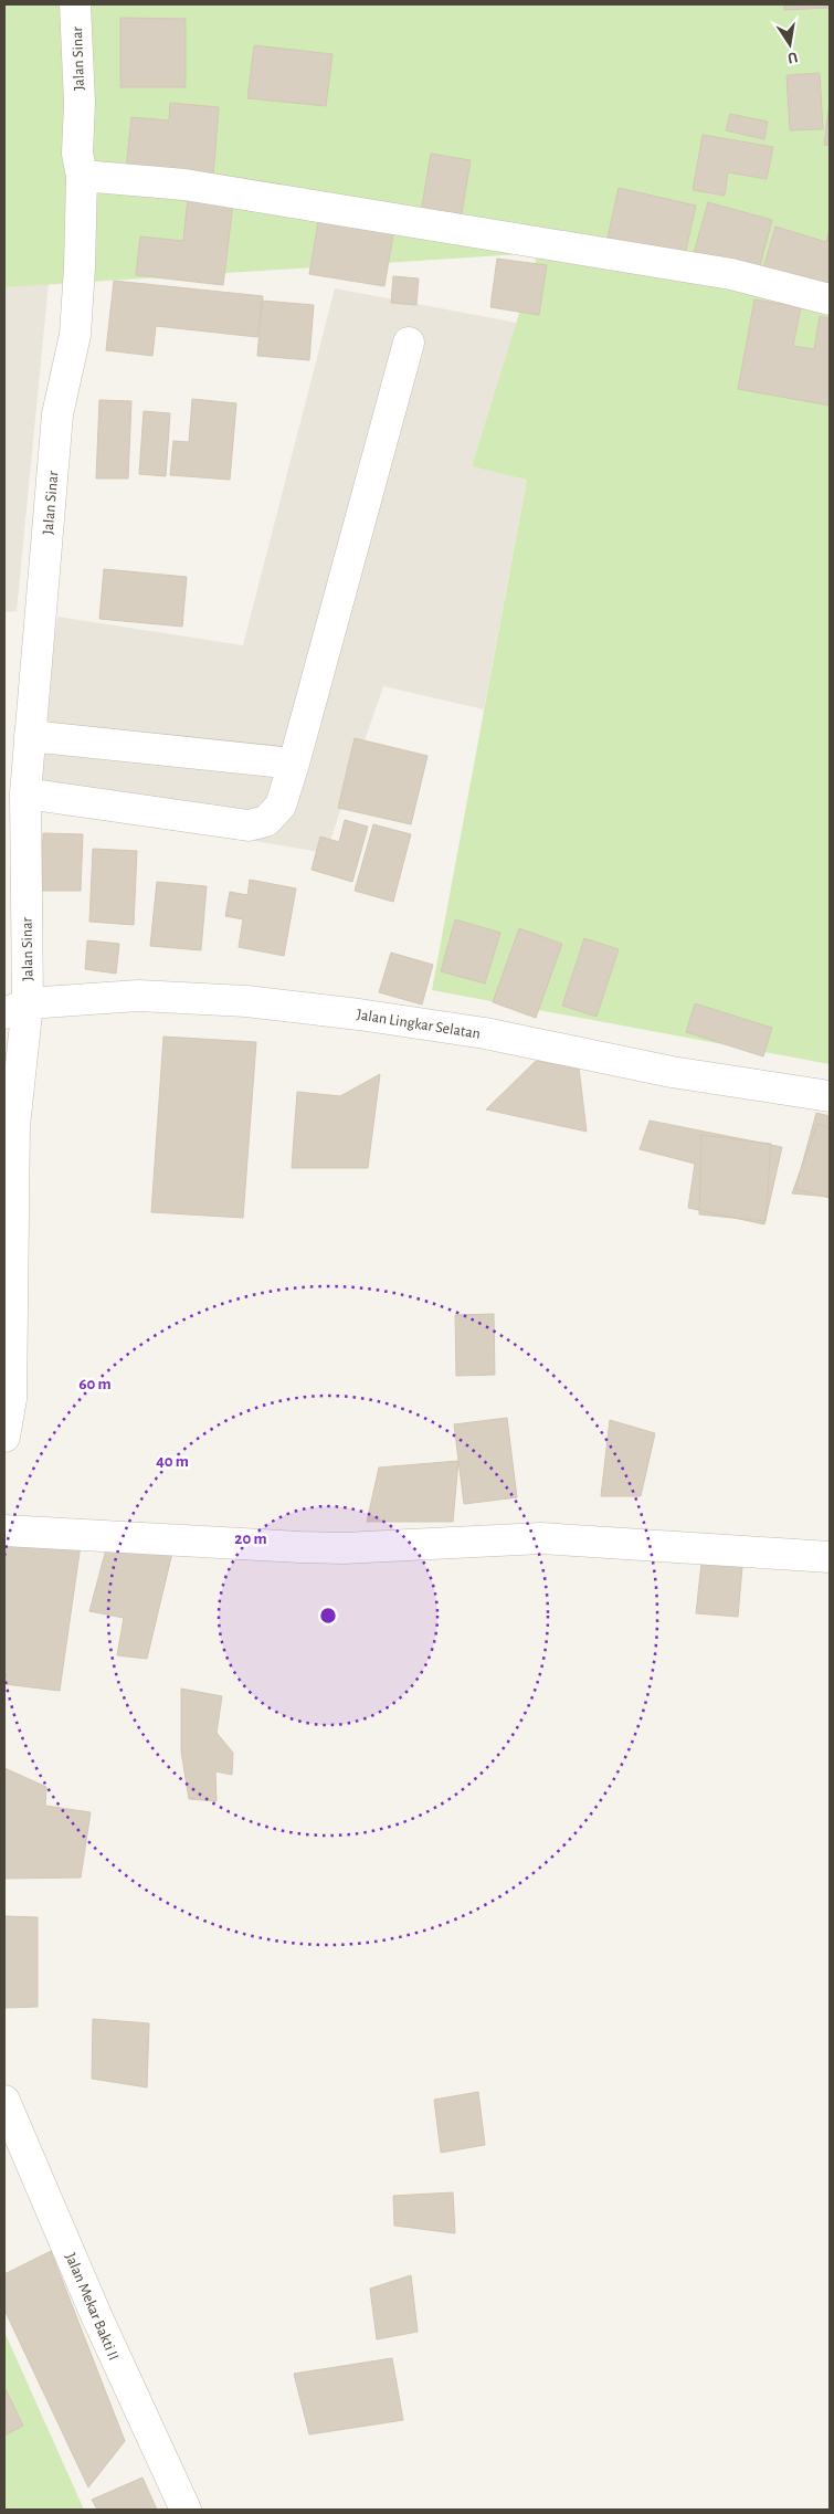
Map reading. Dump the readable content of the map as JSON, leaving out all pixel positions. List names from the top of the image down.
{
  "streets": {
    "street": ["Jalan Sinar", "Jalan Lingkar Selatan", "Jalan Mekar Bakti II"]
  },
  "crossings": [
    ["Jalan Sinar", "Jalan Lingkar Selatan"]
  ],
  "north": "bottom",
  "rings": ["60 m", "40 m", "20 m"]
}
